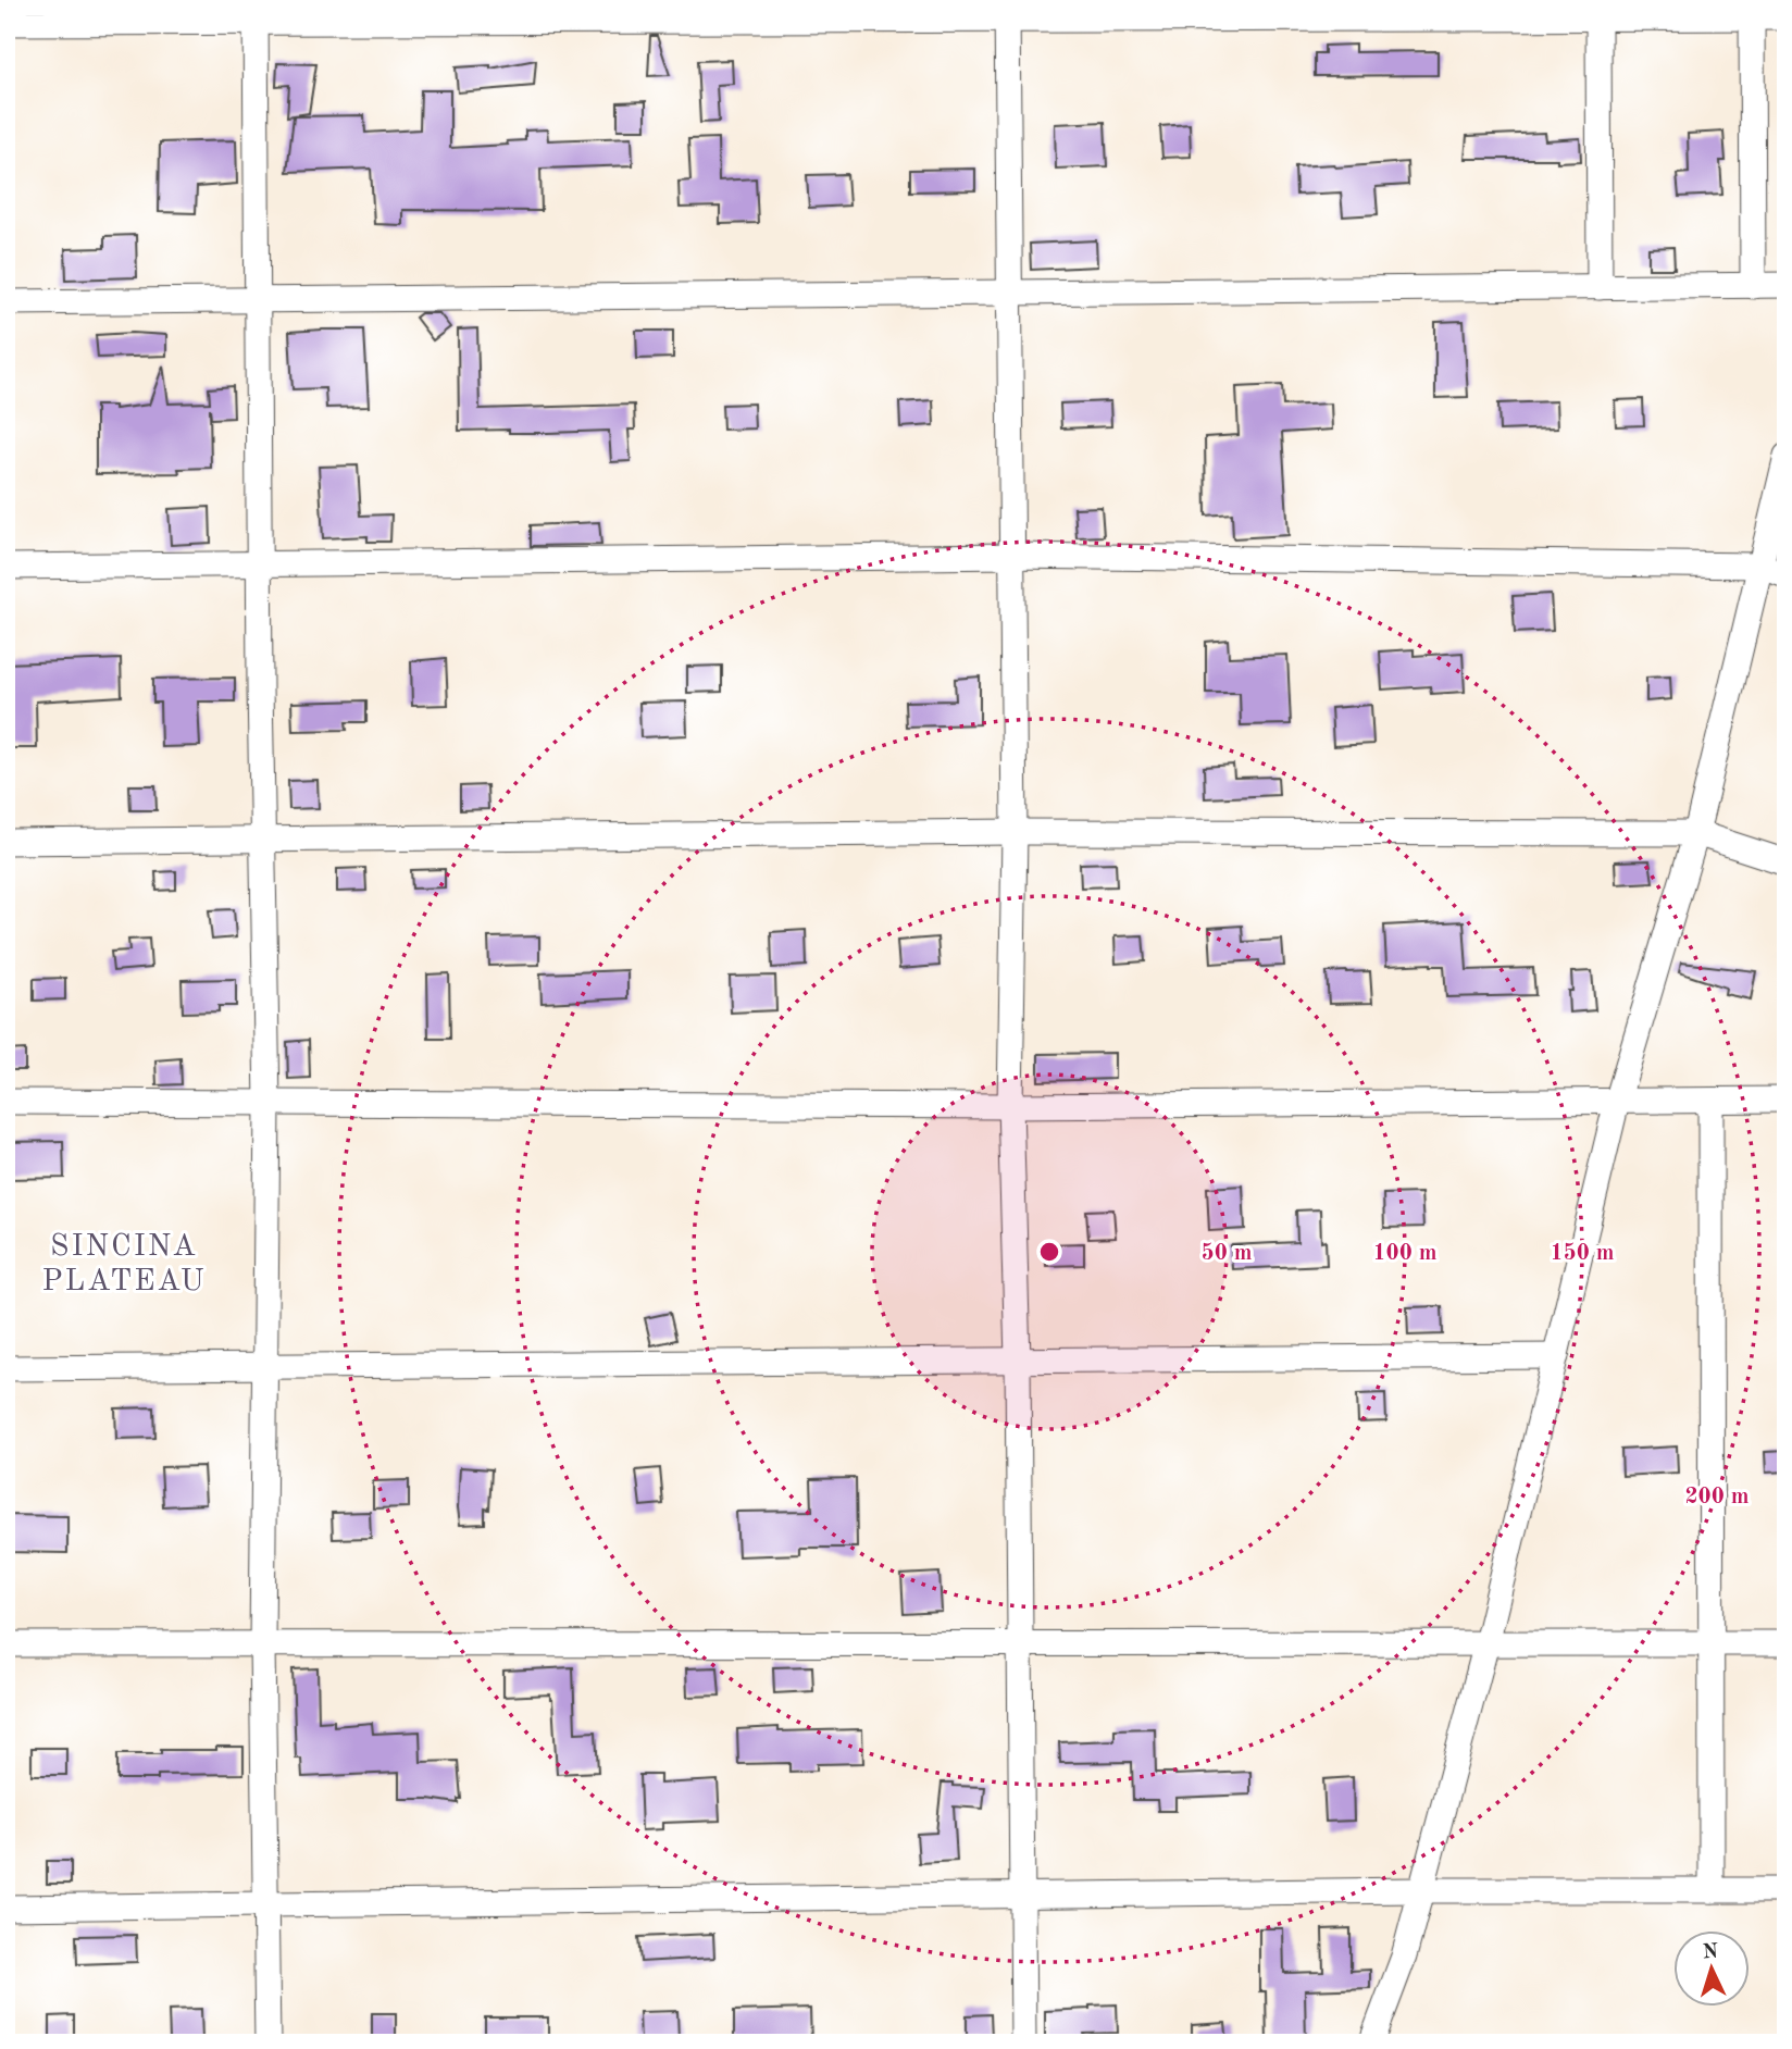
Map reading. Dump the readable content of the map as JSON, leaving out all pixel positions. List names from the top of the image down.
{
  "districts": ["SINCINA PLATEAU"],
  "north": "top",
  "rings": [
    "50 m",
    "100 m",
    "150 m",
    "200 m"
  ]
}
